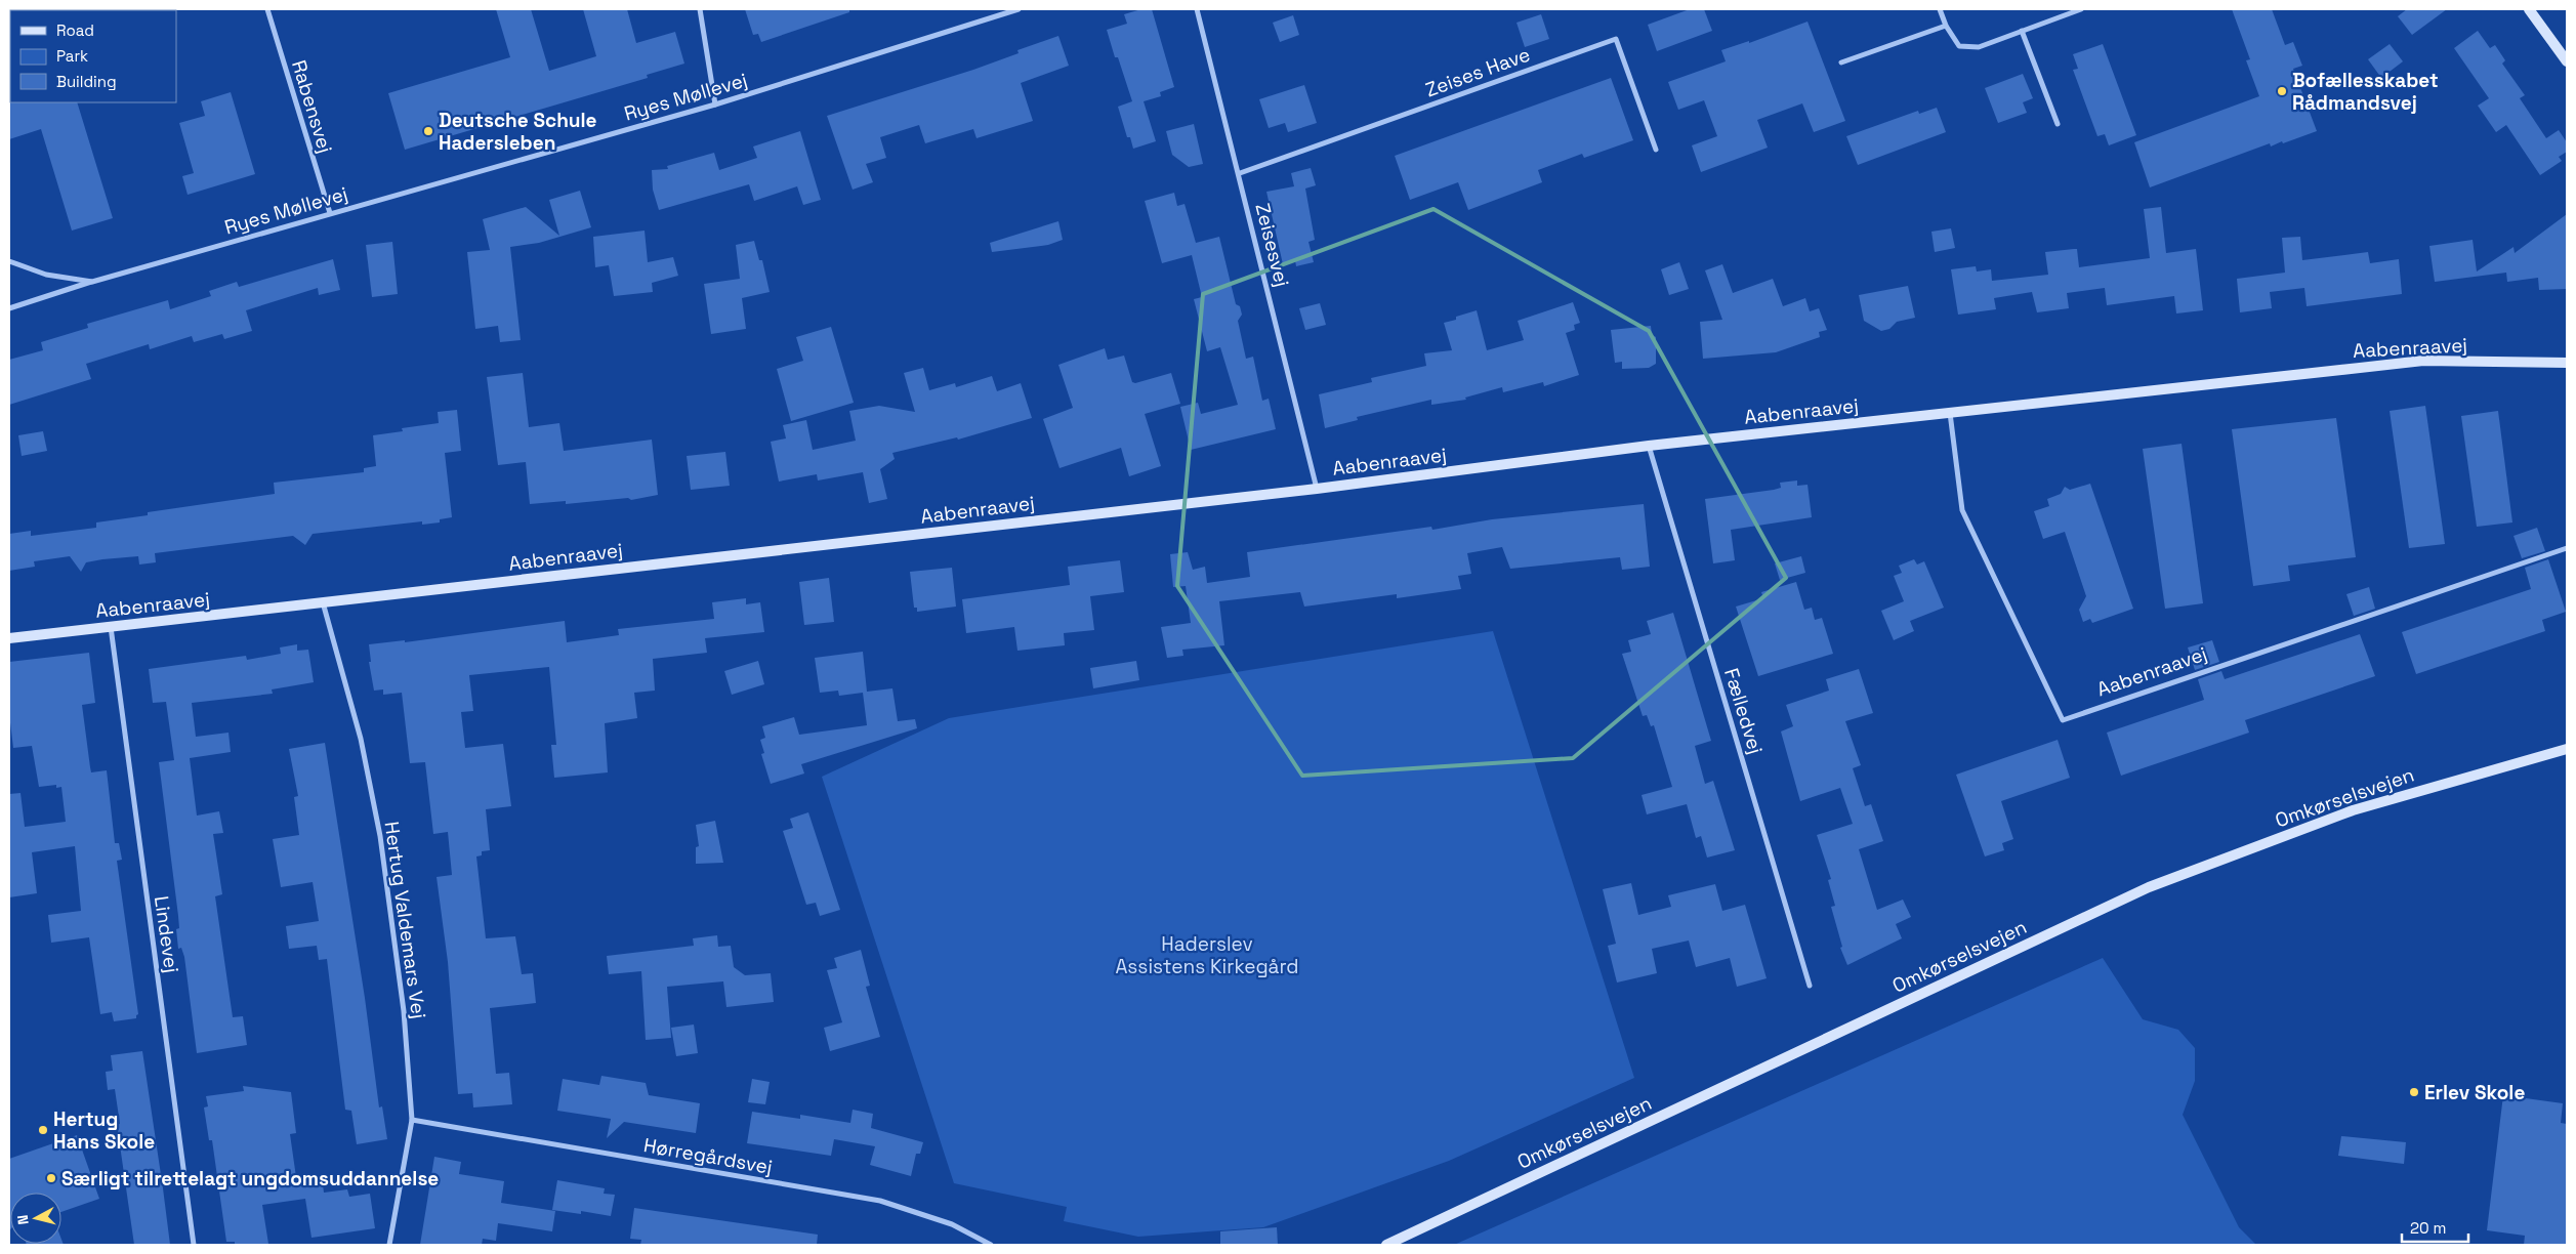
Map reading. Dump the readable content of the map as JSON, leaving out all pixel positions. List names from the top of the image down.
{
  "streets": {
    "street": [
      "Zeises Have",
      "Ryes Møllevej",
      "Rabensvej",
      "Zeisesvej",
      "Aabenraavej",
      "Fælledvej",
      "Omkørselsvejen",
      "Hertug Valdemars Vej",
      "Lindevej",
      "Hørregårdsvej"
    ]
  },
  "crossings": [
    ["Zeises Have", "Zeisesvej"],
    ["Ryes Møllevej", "Rabensvej"],
    ["Zeisesvej", "Aabenraavej"],
    ["Aabenraavej", "Fælledvej"],
    ["Aabenraavej", "Hertug Valdemars Vej"],
    ["Aabenraavej", "Lindevej"],
    ["Hertug Valdemars Vej", "Hørregårdsvej"]
  ],
  "parks": ["Haderslev Assistens Kirkegård"],
  "places": [
    "Bofællesskabet Rådmandsvej",
    "Deutsche Schule Hadersleben",
    "Erlev Skole",
    "Hertug Hans Skole",
    "Særligt tilrettelagt ungdomsuddannelse"
  ],
  "legend": ["Road", "Park", "Building"],
  "scale_bar": "20 m",
  "north": "left"
}
